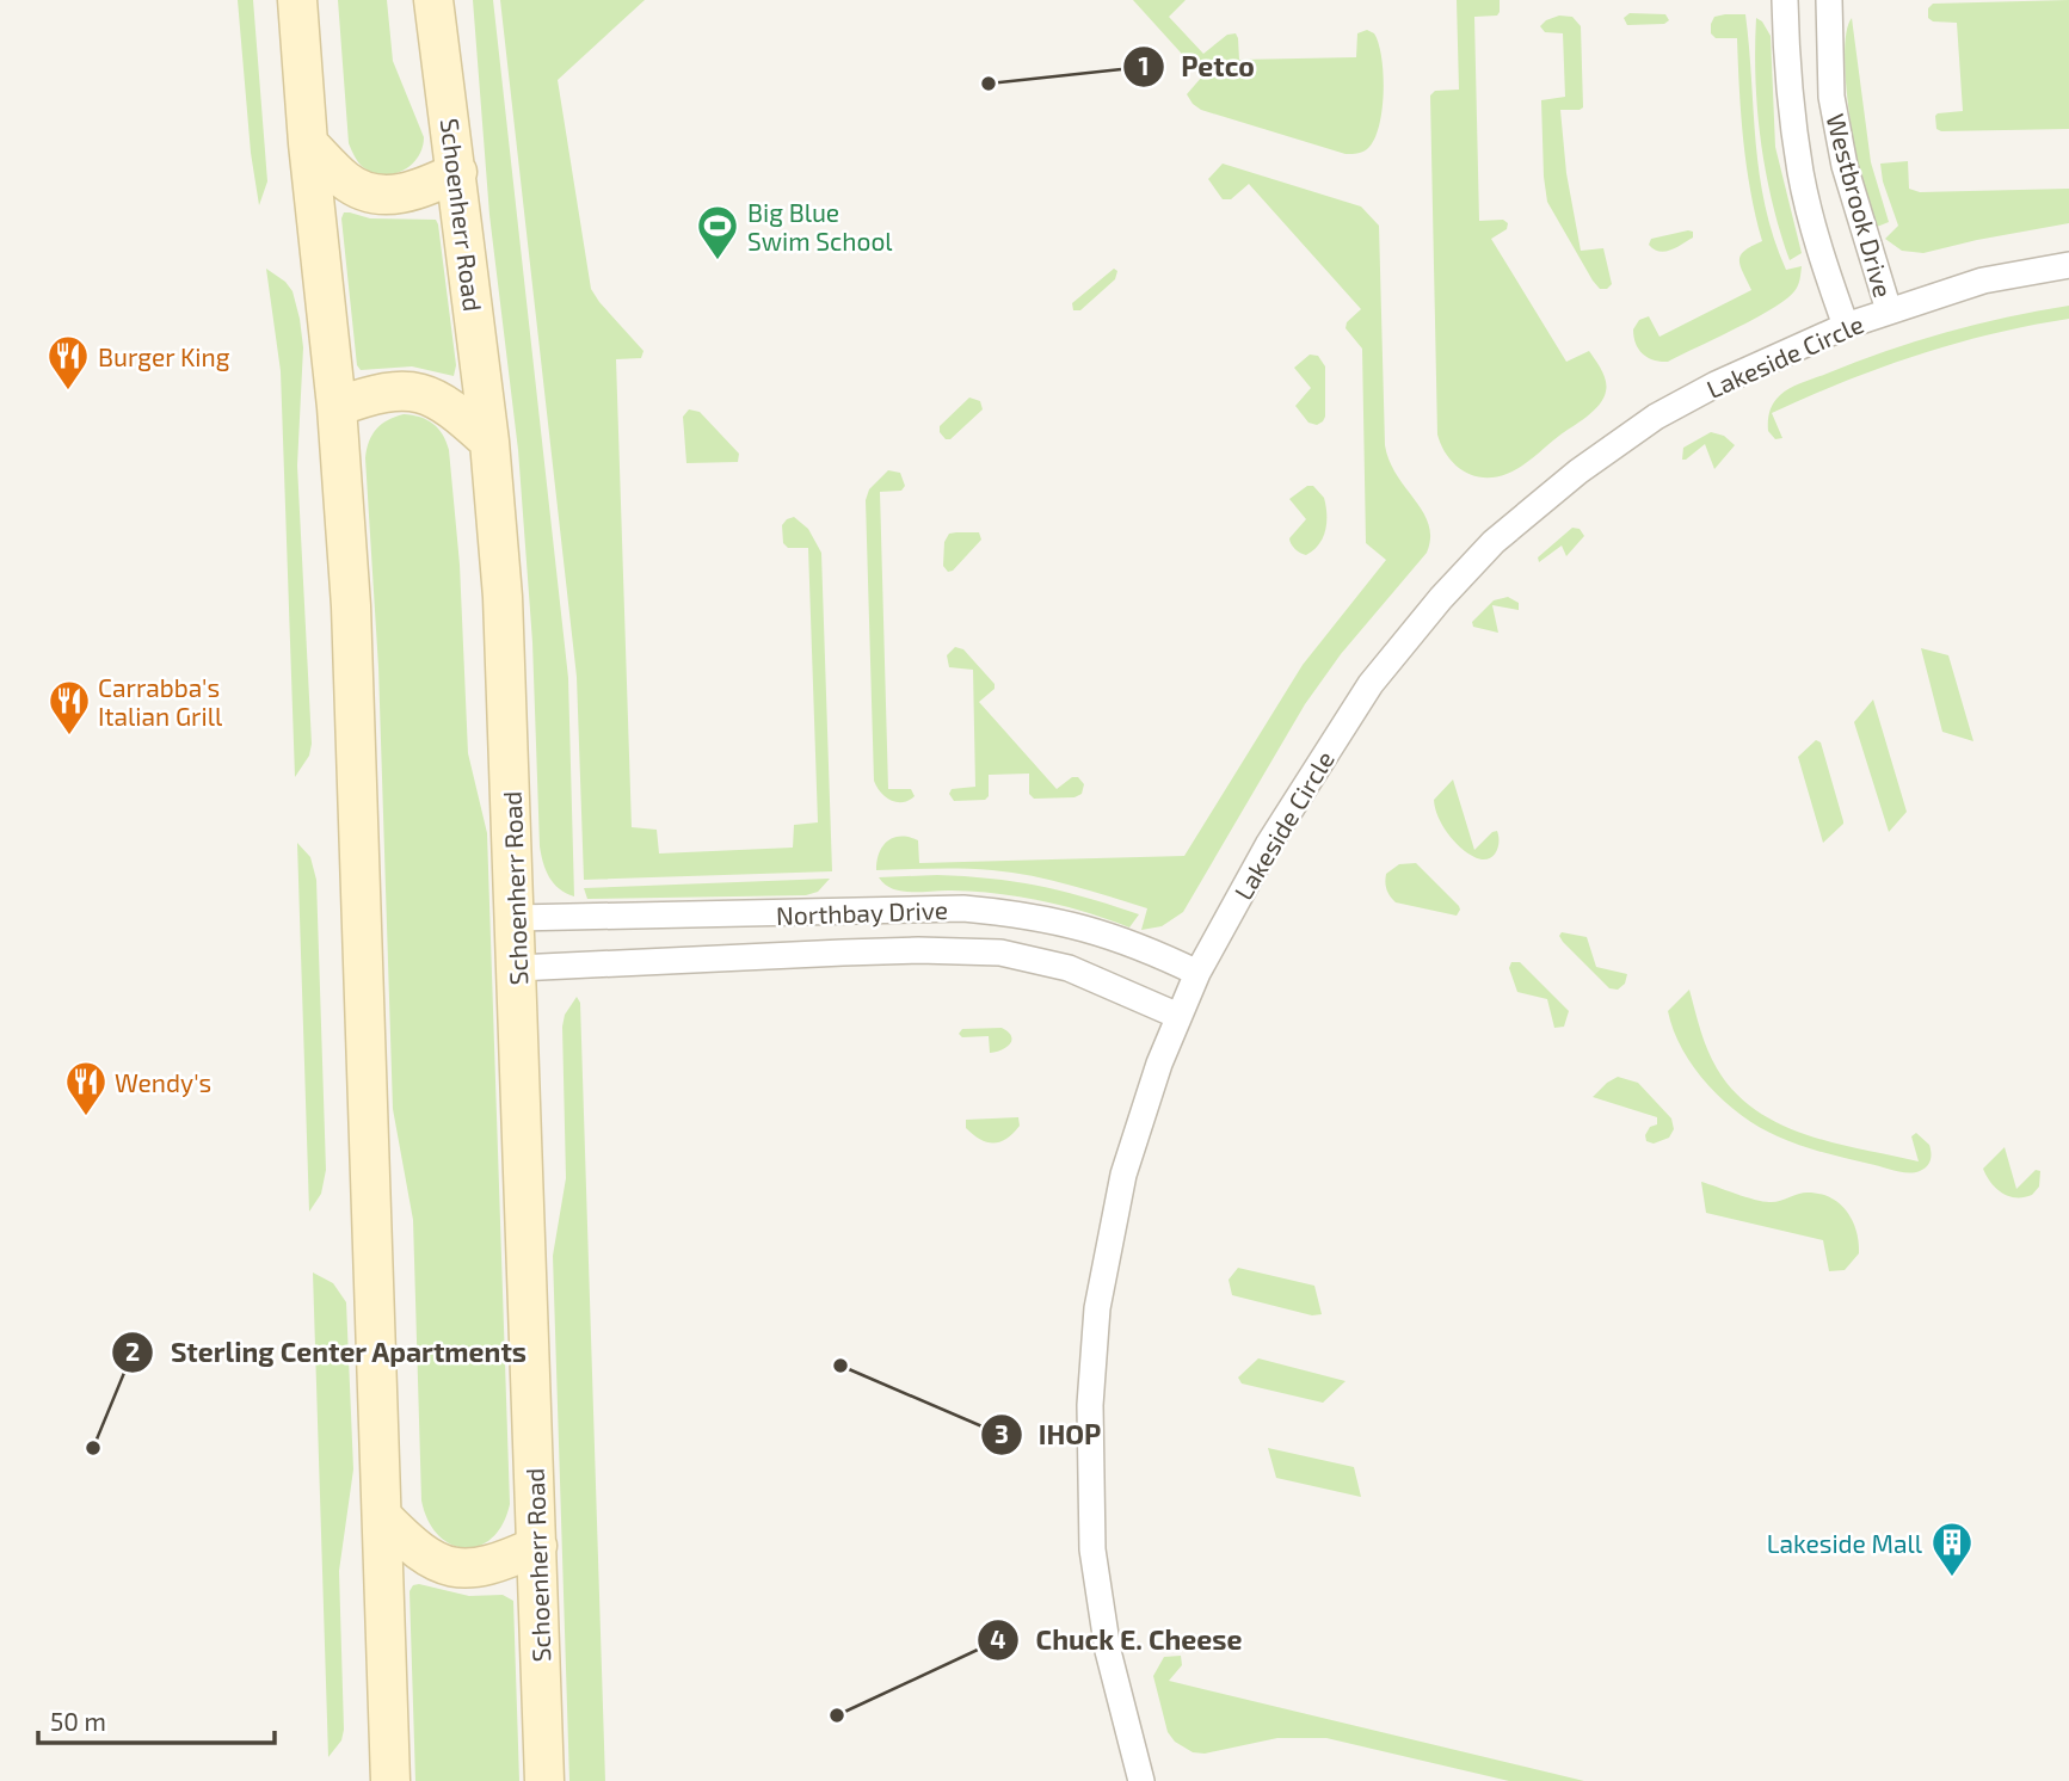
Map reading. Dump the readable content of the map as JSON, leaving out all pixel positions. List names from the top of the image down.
{
  "streets": {
    "main road": ["Schoenherr Road"],
    "street": ["Westbrook Drive", "Lakeside Circle", "Northbay Drive"]
  },
  "crossings": [
    ["Westbrook Drive", "Lakeside Circle"],
    ["Schoenherr Road", "Northbay Drive"],
    ["Lakeside Circle", "Northbay Drive"]
  ],
  "places": {
    "other": [
      "Petco",
      "IHOP",
      "Sterling Center Apartments",
      "Chuck E. Cheese"
    ],
    "sports": ["Big Blue Swim School"],
    "restaurant": ["Burger King", "Carrabba's Italian Grill", "Wendy's"],
    "building": ["Lakeside Mall"]
  },
  "scale_bar": "50 m"
}
